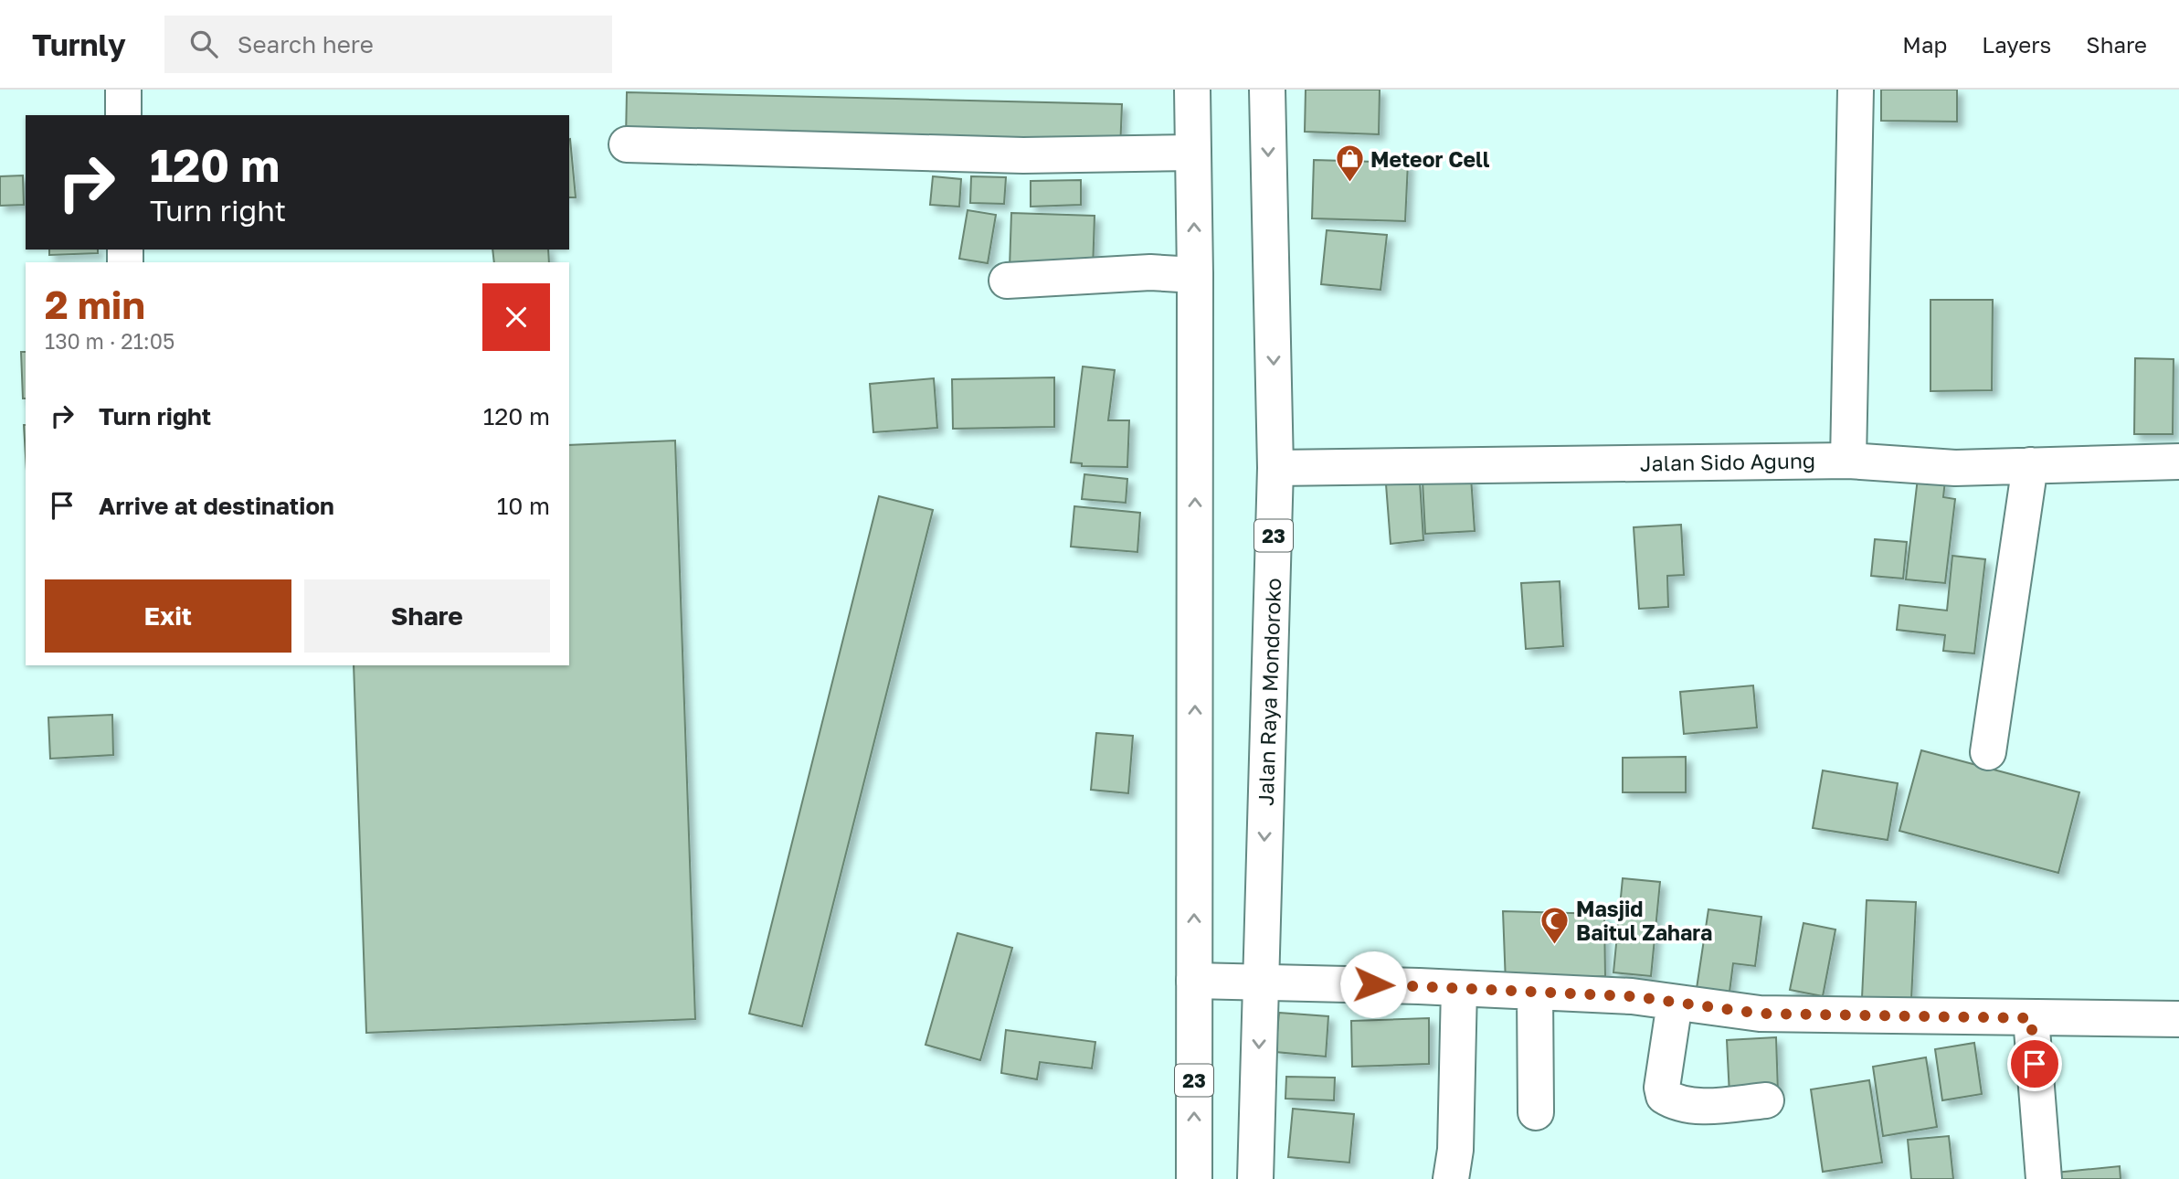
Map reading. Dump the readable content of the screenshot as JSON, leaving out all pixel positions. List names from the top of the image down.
{
  "streets": {
    "main road": ["Jalan Sido Agung", "23", "Jalan Raya Mondoroko"]
  },
  "crossings": [
    ["Jalan Sido Agung", "Jalan Raya Mondoroko"]
  ],
  "places": {
    "shop": ["Meteor Cell"],
    "mosque": ["Masjid Baitul Zahara"]
  },
  "page": {
    "header": "Turnly",
    "search": "Search here",
    "nav": ["Map", "Layers", "Share"],
    "turn": ["120 m", "Turn right"],
    "heading": ["2 min", "130 m · 21:05"],
    "list": [
      {
        "name": "Turn right",
        "value": "120 m"
      },
      {
        "name": "Arrive at destination",
        "value": "10 m"
      }
    ],
    "buttons": ["Exit", "Share"]
  }
}
